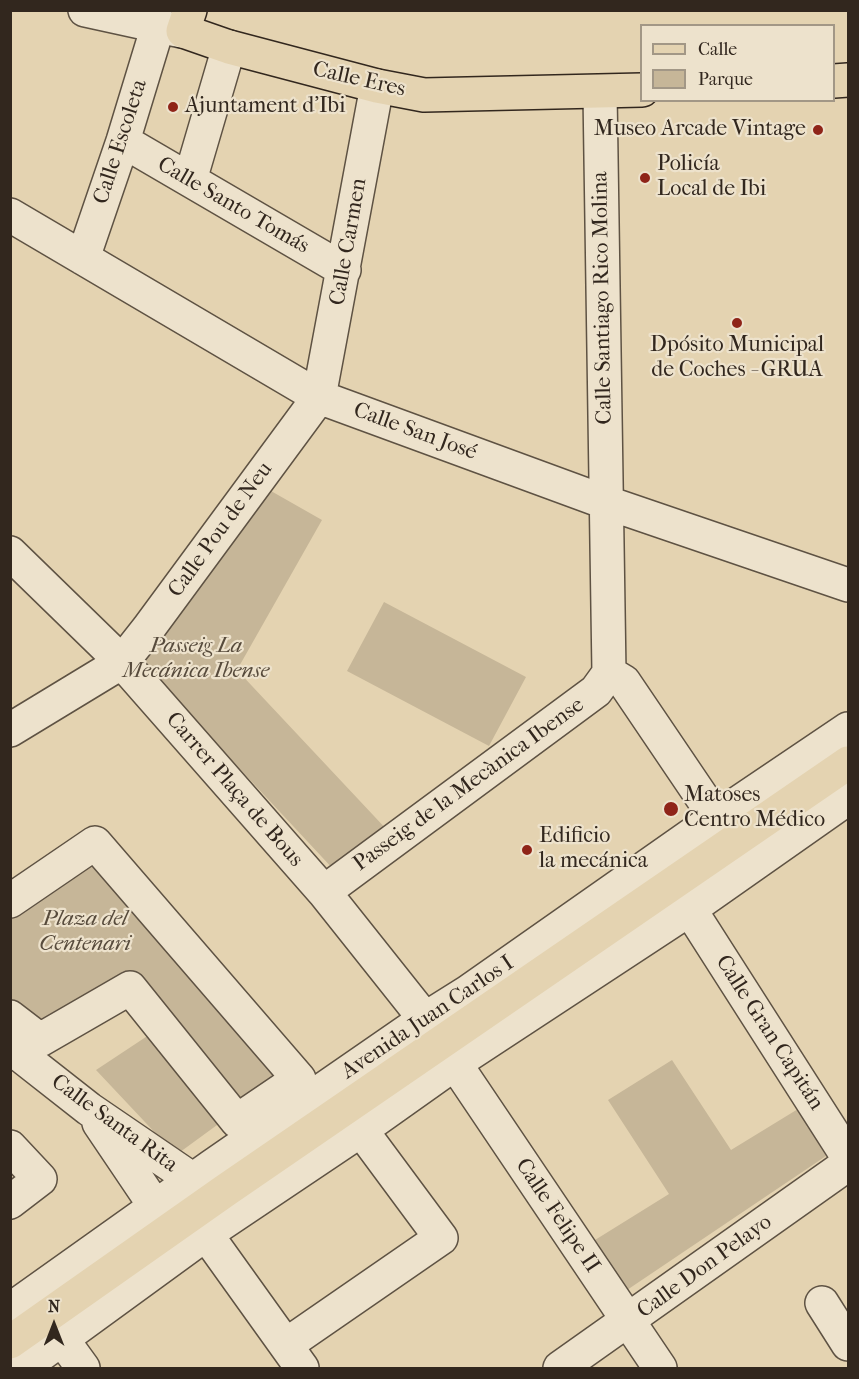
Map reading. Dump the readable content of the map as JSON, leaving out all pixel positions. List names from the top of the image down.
{
  "streets": {
    "main road": ["Calle Eres", "Avenida Juan Carlos I"],
    "street": [
      "Calle Escoleta",
      "Calle Santo Tomás",
      "Calle Carmen",
      "Calle Santiago Rico Molina",
      "Calle San José",
      "Calle Pou de Neu",
      "Passeig de la Mecànica Ibense",
      "Carrer Plaça de Bous",
      "Calle Gran Capitán",
      "Calle Santa Rita",
      "Calle Felipe II",
      "Calle Don Pelayo"
    ]
  },
  "crossings": [
    ["Calle Eres", "Calle Escoleta"],
    ["Calle Eres", "Calle Carmen"],
    ["Calle Eres", "Calle Santiago Rico Molina"],
    ["Calle Escoleta", "Calle Santo Tomás"],
    ["Calle Escoleta", "Calle San José"],
    ["Calle Santo Tomás", "Calle Carmen"],
    ["Calle Carmen", "Calle San José"],
    ["Calle Carmen", "Calle Pou de Neu"],
    ["Calle Santiago Rico Molina", "Calle San José"],
    ["Calle Santiago Rico Molina", "Passeig de la Mecànica Ibense"],
    ["Calle San José", "Calle Pou de Neu"],
    ["Calle Pou de Neu", "Carrer Plaça de Bous"],
    ["Passeig de la Mecànica Ibense", "Carrer Plaça de Bous"],
    ["Carrer Plaça de Bous", "Avenida Juan Carlos I"],
    ["Carrer Plaça de Bous", "Calle Felipe II"],
    ["Avenida Juan Carlos I", "Calle Gran Capitán"],
    ["Avenida Juan Carlos I", "Calle Santa Rita"],
    ["Avenida Juan Carlos I", "Calle Felipe II"],
    ["Calle Felipe II", "Calle Don Pelayo"]
  ],
  "parks": ["Passeig La Mecánica Ibense", "Plaza del Centenari"],
  "places": [
    "Ajuntament d'Ibi",
    "Museo Arcade Vintage",
    "Policía Local de Ibi",
    "Dpósito Municipal de Coches - GRUA",
    "Matoses Centro Médico",
    "Edificio la mecánica"
  ],
  "legend": ["Calle", "Parque"],
  "north": "top"
}
